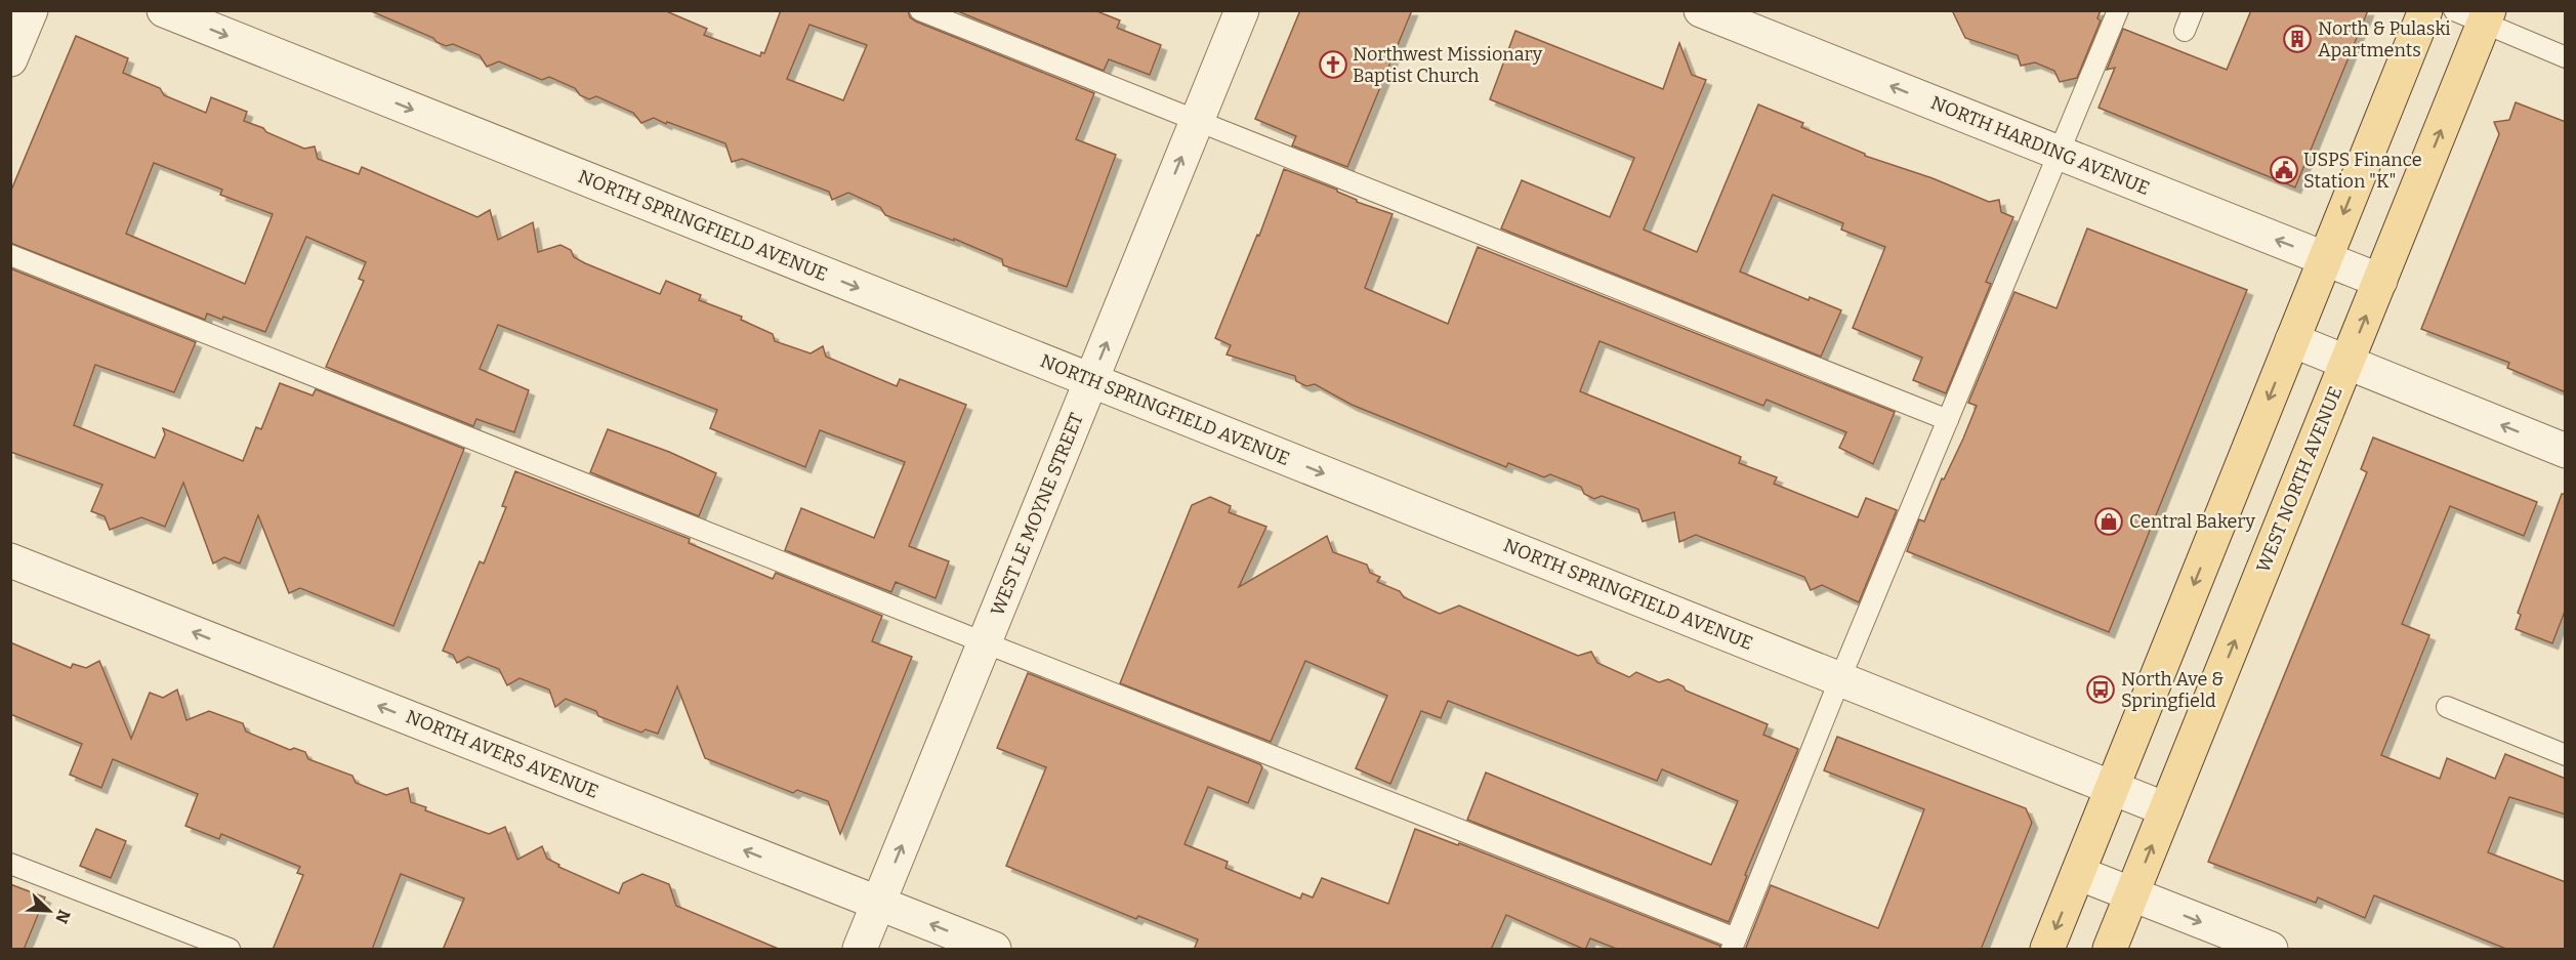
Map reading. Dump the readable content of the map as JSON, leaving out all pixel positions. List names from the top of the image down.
{
  "streets": {
    "main road": ["WEST NORTH AVENUE"],
    "street": [
      "NORTH HARDING AVENUE",
      "NORTH SPRINGFIELD AVENUE",
      "WEST LE MOYNE STREET",
      "NORTH AVERS AVENUE"
    ]
  },
  "crossings": [
    ["NORTH HARDING AVENUE", "WEST NORTH AVENUE"],
    ["NORTH SPRINGFIELD AVENUE", "WEST NORTH AVENUE"],
    ["NORTH SPRINGFIELD AVENUE", "WEST LE MOYNE STREET"],
    ["WEST LE MOYNE STREET", "NORTH AVERS AVENUE"]
  ],
  "one_way": [
    "NORTH HARDING AVENUE",
    "NORTH SPRINGFIELD AVENUE",
    "WEST LE MOYNE STREET",
    "NORTH AVERS AVENUE"
  ],
  "places": {
    "building": ["North & Pulaski Apartments"],
    "church": ["Northwest Missionary Baptist Church"],
    "public building": ["USPS Finance Station \"K\""],
    "shop": ["Central Bakery"],
    "bus stop": ["North Ave & Springfield"]
  },
  "north": "bottom right"
}
